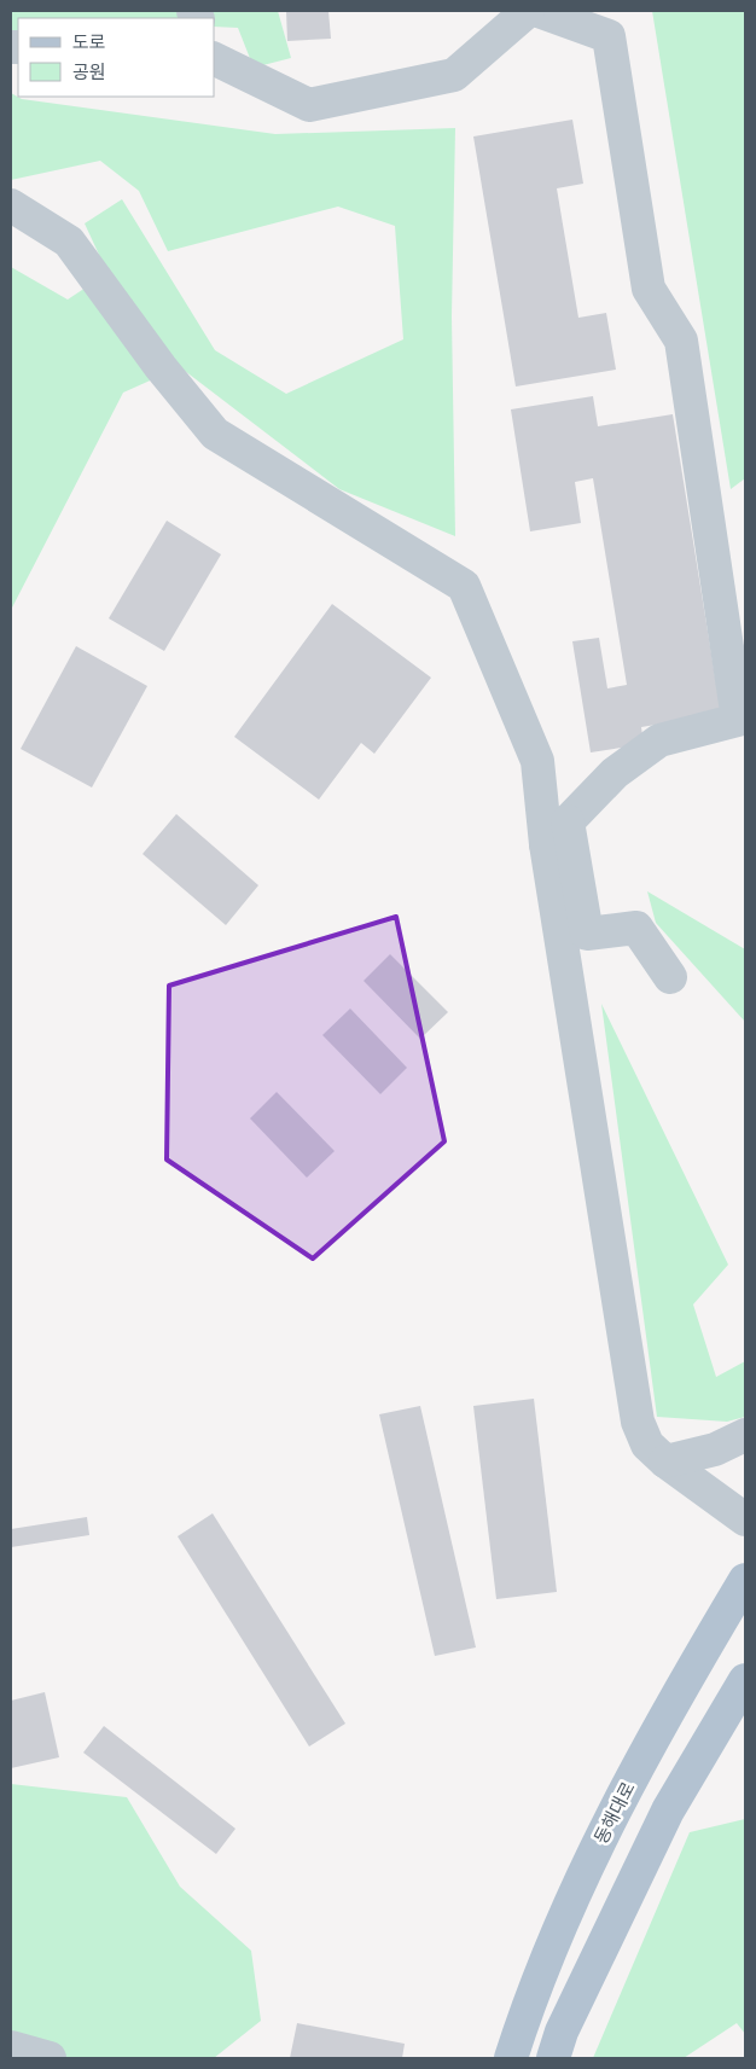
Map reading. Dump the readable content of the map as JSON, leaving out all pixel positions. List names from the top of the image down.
{
  "streets": {
    "main road": ["동해대로"]
  },
  "legend": ["도로", "공원"]
}
